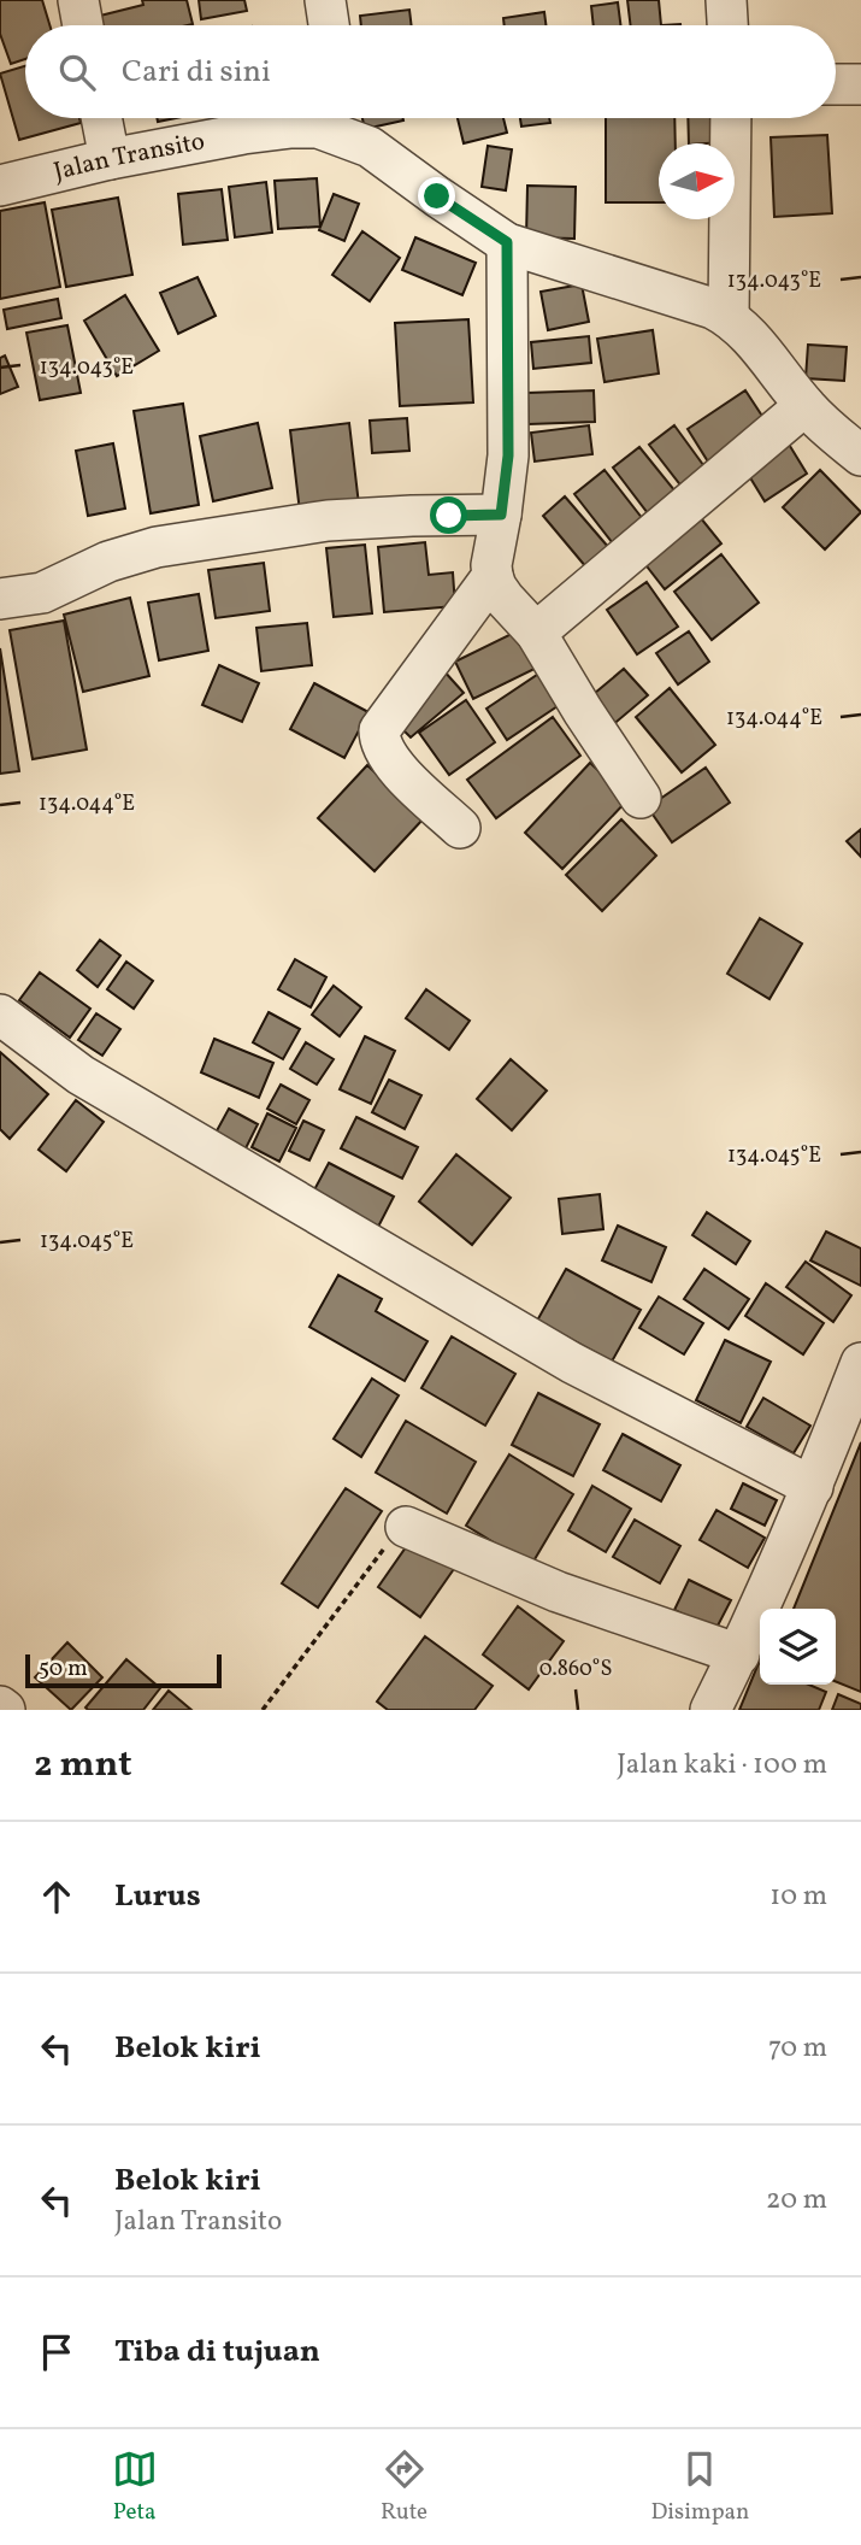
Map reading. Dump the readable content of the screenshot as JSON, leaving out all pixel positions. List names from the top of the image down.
{
  "streets": {
    "street": ["Jalan Transito"]
  },
  "scale_bar": "50 m",
  "north": "right",
  "page": {
    "search": "Cari di sini",
    "scale": "50 m",
    "heading": ["2 mnt", "Jalan kaki · 100 m"],
    "list": [
      ["Lurus", "10 m"],
      ["Belok kiri", "70 m"],
      ["Belok kiri", "Jalan Transito", "20 m"],
      "Tiba di tujuan"
    ],
    "nav": ["Peta", "Rute", "Disimpan"]
  },
  "coordinates": [
    "134.043°E",
    "134.044°E",
    "134.045°E",
    "0.860°S"
  ]
}
